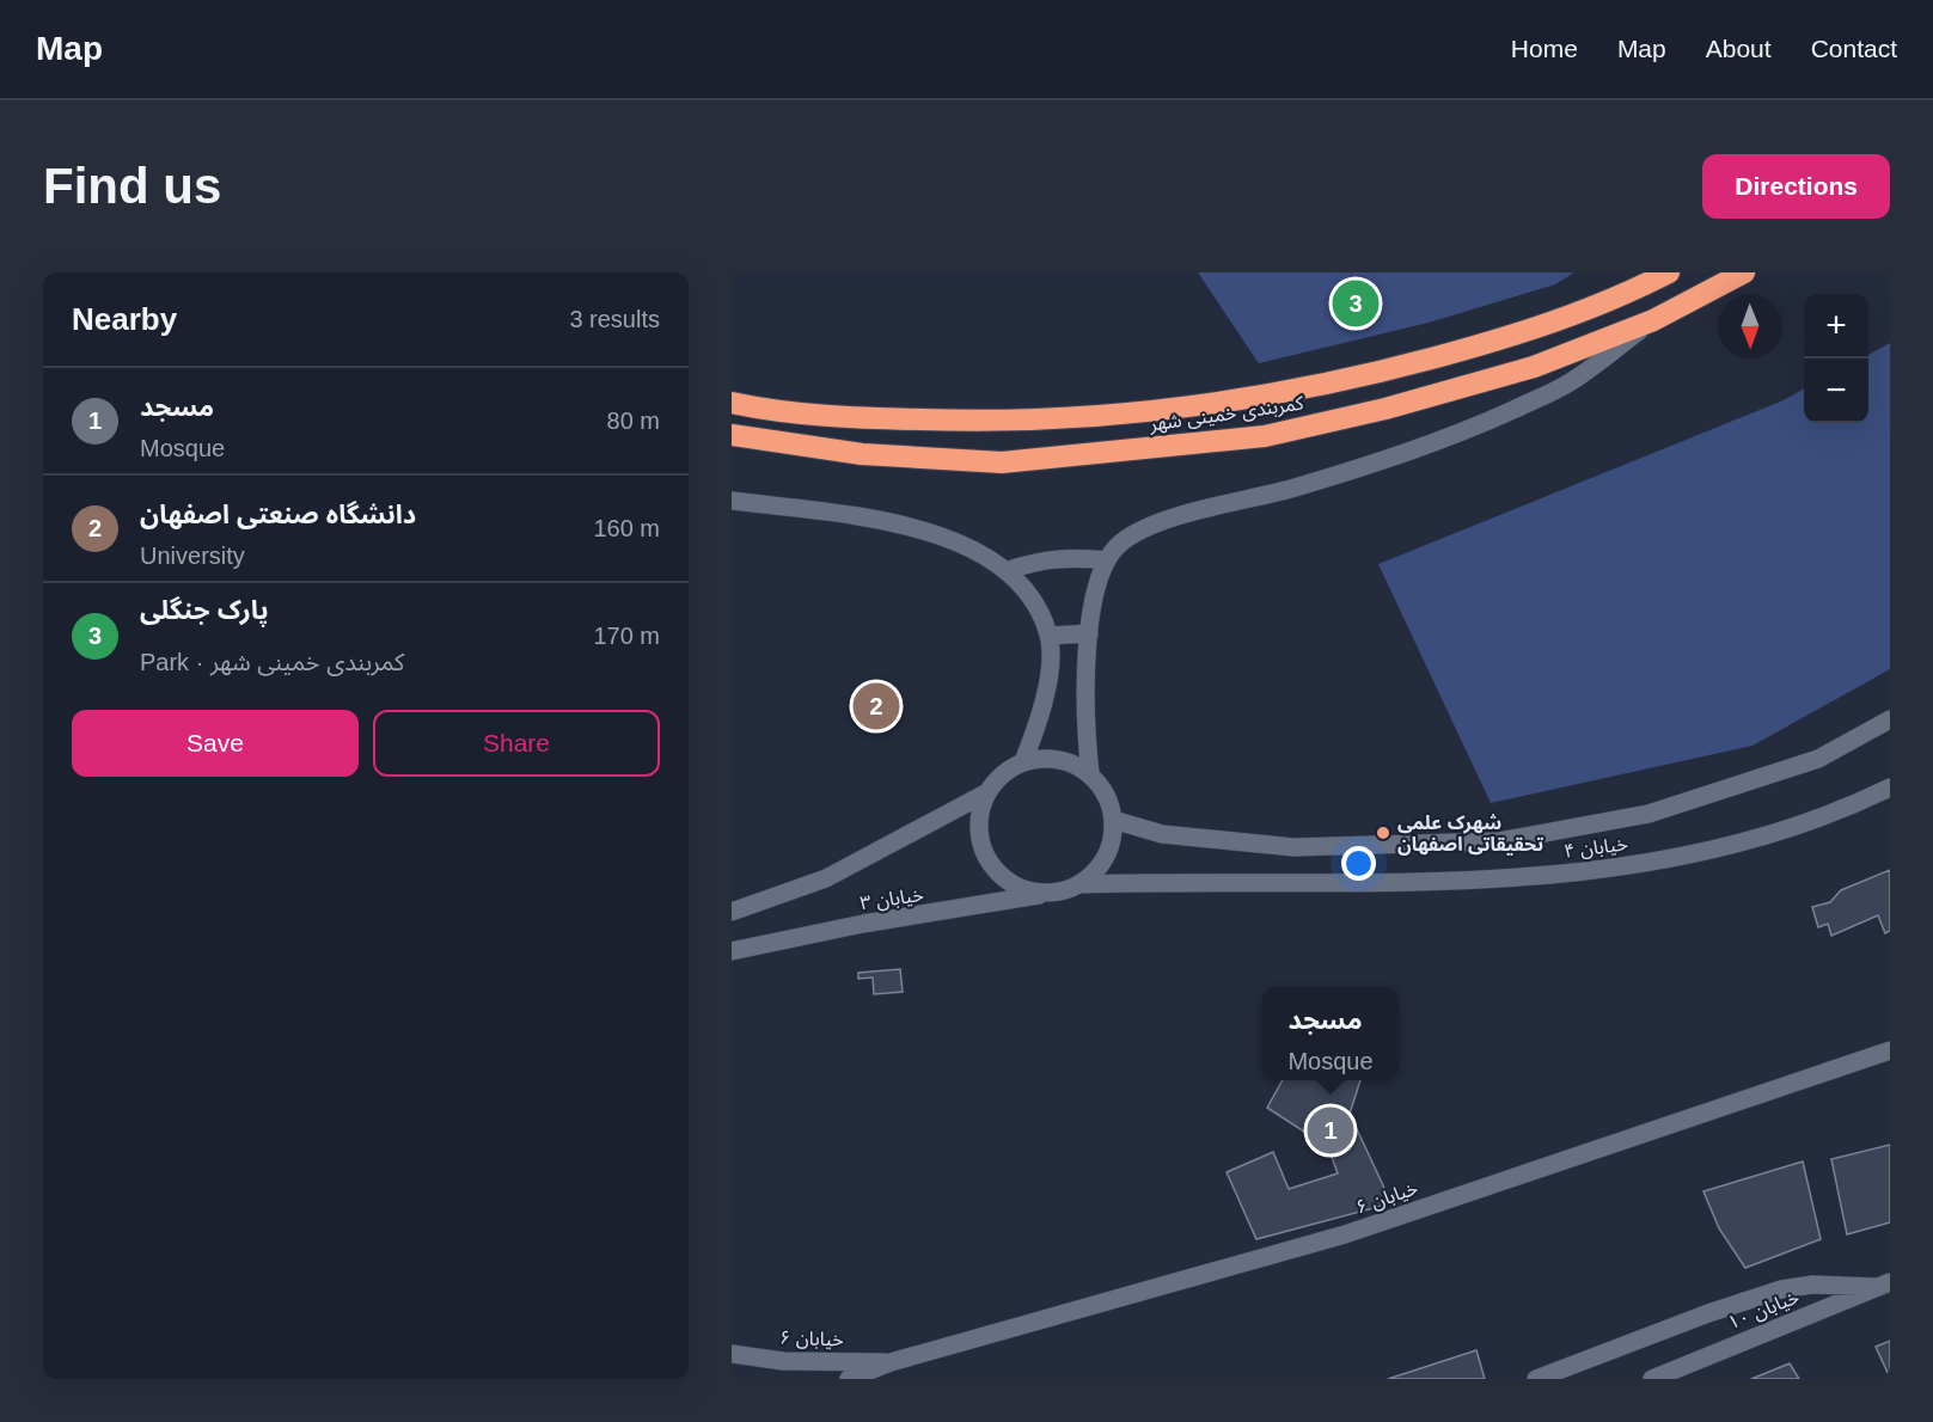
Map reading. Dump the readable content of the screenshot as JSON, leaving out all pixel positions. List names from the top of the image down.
{
  "streets": {
    "highway": ["کمربندی خمینی شهر"],
    "lane": [
      "خیابان ۴",
      "خیابان ۳",
      "خیابان ۶",
      "خیابان ۱۰"
    ]
  },
  "crossings": [
    ["خیابان ۴", "خیابان ۳"]
  ],
  "places": ["شهرک علمی تحقیقاتی اصفهان"],
  "north": "bottom",
  "page": {
    "header": "Map",
    "nav": [
      "Home",
      "Map",
      "About",
      "Contact"
    ],
    "buttons": [
      "Directions",
      ["Save", "Share"]
    ],
    "title": "Find us",
    "heading": ["Nearby", "3 results"],
    "pins": ["3", "2", "1"],
    "map_buttons": ["+", "−"],
    "list": [
      {
        "mark": "1",
        "name": "مسجد",
        "note": "Mosque",
        "value": "80 m"
      },
      {
        "mark": "2",
        "name": "دانشگاه صنعتی اصفهان",
        "note": "University",
        "value": "160 m"
      },
      {
        "mark": "3",
        "name": "پارک جنگلی",
        "note": "Park · کمربندی خمینی شهر",
        "value": "170 m"
      }
    ],
    "popup": ["مسجد", "Mosque"]
  }
}
